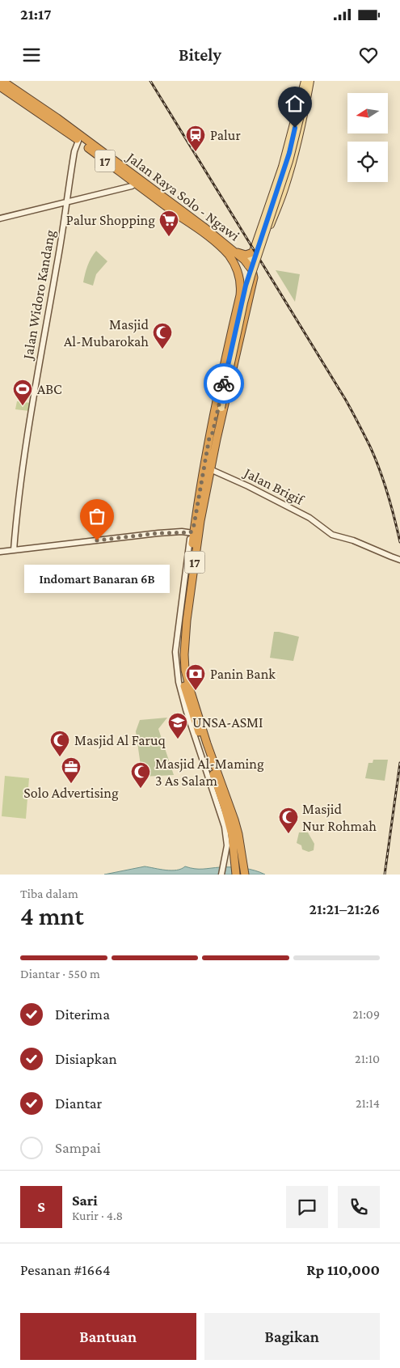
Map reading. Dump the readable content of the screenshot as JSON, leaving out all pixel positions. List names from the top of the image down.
{
  "streets": {
    "highway": ["17", "Jalan Raya Solo - Ngawi"],
    "street": ["Jalan Widoro Kandang", "Jalan Brigif"]
  },
  "crossings": [
    ["17", "Jalan Raya Solo - Ngawi"],
    ["Jalan Raya Solo - Ngawi", "Jalan Widoro Kandang"],
    ["Jalan Raya Solo - Ngawi", "Jalan Brigif"]
  ],
  "places": {
    "station": ["Palur"],
    "supermarket": ["Palur Shopping"],
    "mosque": [
      "Masjid Al-Mubarokah",
      "Masjid Al Faruq",
      "Masjid Al-Maming 3 As Salam",
      "Masjid Nur Rohmah"
    ],
    "sports": ["ABC"],
    "other": ["Indomart Banaran 6B"],
    "bank": ["Panin Bank"],
    "school or university": ["UNSA-ASMI"],
    "office": ["Solo Advertising"]
  },
  "north": "left",
  "page": {
    "status": "21:17",
    "header": "Bitely",
    "bubble": "Indomart Banaran 6B",
    "heading": ["4 mnt", "Tiba dalam", "21:21–21:26"],
    "panel": [
      "Sari",
      "Kurir · 4.8",
      "Pesanan #1664",
      "Rp 110,000"
    ],
    "bar": "Diantar · 550 m",
    "list": [
      ["Diterima", "21:09"],
      ["Disiapkan", "21:10"],
      ["Diantar", "21:14"],
      "Sampai"
    ],
    "round": "S",
    "buttons": ["Bantuan", "Bagikan"]
  }
}
